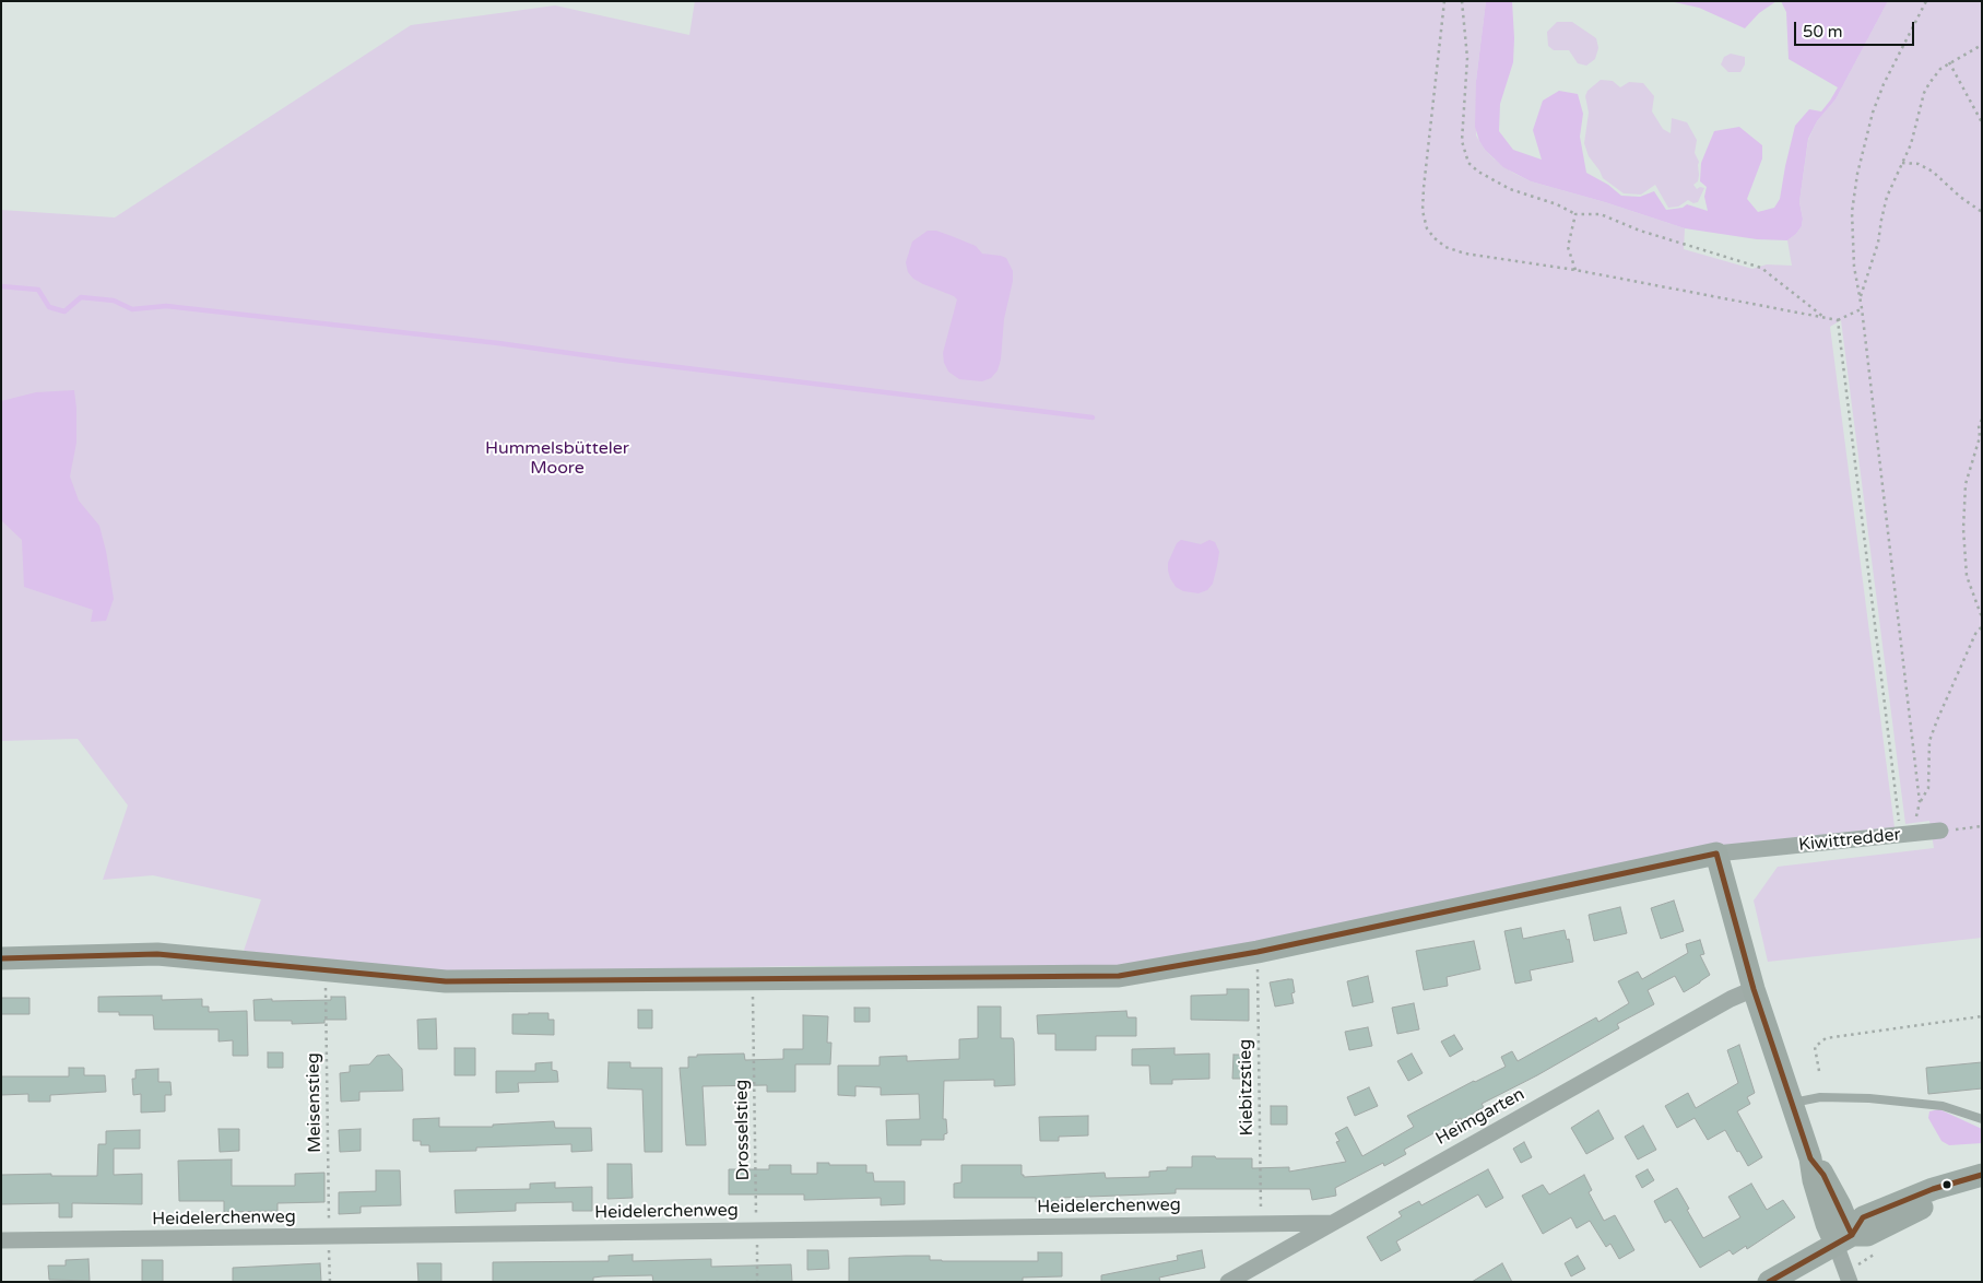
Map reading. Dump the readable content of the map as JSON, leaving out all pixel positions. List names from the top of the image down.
{
  "streets": {
    "street": ["Kiwittredder", "Heimgarten", "Heidelerchenweg"],
    "path": ["Kiebitzstieg", "Meisenstieg", "Drosselstieg"]
  },
  "crossings": [
    ["Kiwittredder", "Kiebitzstieg"],
    ["Kiwittredder", "Drosselstieg"],
    ["Kiebitzstieg", "Heidelerchenweg"],
    ["Heimgarten", "Heidelerchenweg"],
    ["Drosselstieg", "Heidelerchenweg"]
  ],
  "parks": ["Hummelsbütteler Moore"],
  "scale_bar": "50 m"
}
